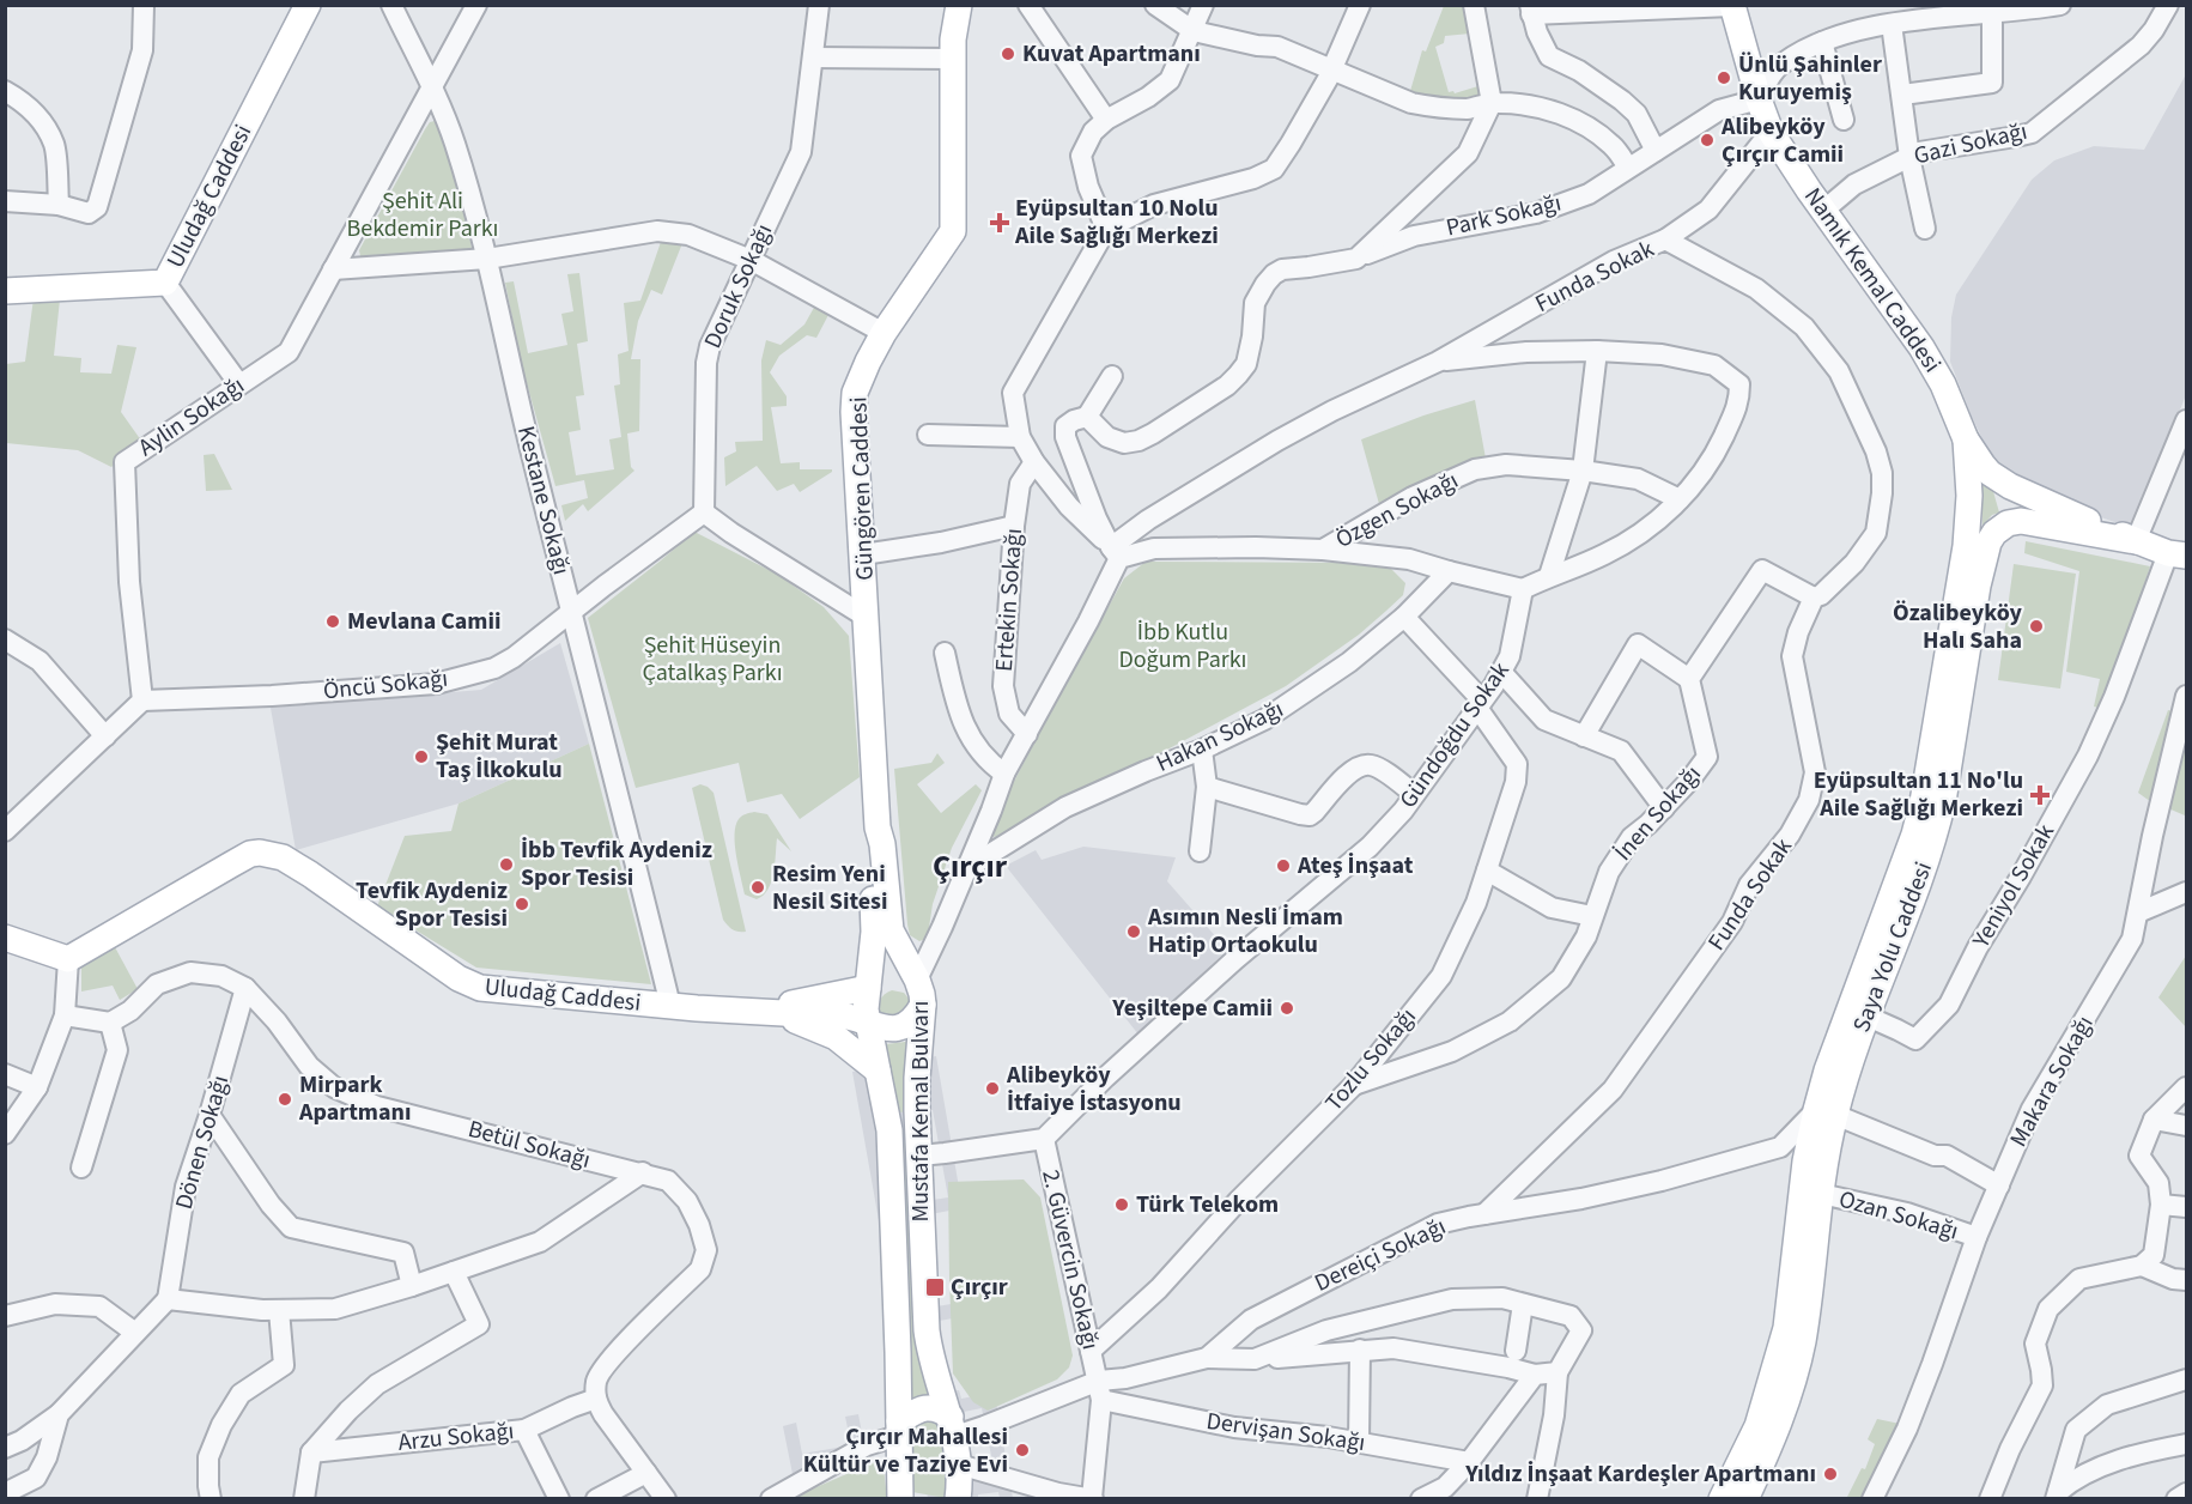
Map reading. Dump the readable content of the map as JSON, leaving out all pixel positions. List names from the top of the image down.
{
  "streets": {
    "main road": [
      "Uludağ Caddesi",
      "Namık Kemal Caddesi",
      "Güngören Caddesi",
      "Saya Yolu Caddesi",
      "Mustafa Kemal Bulvarı"
    ],
    "street": [
      "Gazi Sokağı",
      "Park Sokağı",
      "Funda Sokak",
      "Doruk Sokağı",
      "Aylin Sokağı",
      "Kestane Sokağı",
      "Özgen Sokağı",
      "Ertekin Sokağı",
      "Öncü Sokağı",
      "Gündoğdu Sokak",
      "Hakan Sokağı",
      "İnen Sokağı",
      "Yeniyol Sokak",
      "Tozlu Sokağı",
      "Makara Sokağı",
      "Dönen Sokağı",
      "Betül Sokağı",
      "Ozan Sokağı",
      "Dereiçi Sokağı",
      "2. Güvercin Sokağı",
      "Dervişan Sokağı",
      "Arzu Sokağı"
    ]
  },
  "crossings": [
    ["Gazi Sokağı", "Namık Kemal Caddesi"],
    ["Uludağ Caddesi", "Güngören Caddesi"],
    ["Uludağ Caddesi", "Kestane Sokağı"],
    ["Uludağ Caddesi", "Mustafa Kemal Bulvarı"],
    ["Park Sokağı", "Namık Kemal Caddesi"],
    ["Funda Sokak", "Dereiçi Sokağı"],
    ["Namık Kemal Caddesi", "Yeniyol Sokak"],
    ["Namık Kemal Caddesi", "Saya Yolu Caddesi"],
    ["Doruk Sokağı", "Öncü Sokağı"],
    ["Aylin Sokağı", "Kestane Sokağı"],
    ["Aylin Sokağı", "Öncü Sokağı"],
    ["Güngören Caddesi", "Mustafa Kemal Bulvarı"],
    ["Kestane Sokağı", "Öncü Sokağı"],
    ["Gündoğdu Sokak", "Tozlu Sokağı"],
    ["Gündoğdu Sokak", "2. Güvercin Sokağı"],
    ["İnen Sokağı", "Tozlu Sokağı"],
    ["Yeniyol Sokak", "Saya Yolu Caddesi"],
    ["Saya Yolu Caddesi", "Ozan Sokağı"],
    ["Saya Yolu Caddesi", "Dereiçi Sokağı"],
    ["Tozlu Sokağı", "2. Güvercin Sokağı"],
    ["Makara Sokağı", "Ozan Sokağı"],
    ["Mustafa Kemal Bulvarı", "Dereiçi Sokağı"],
    ["Dönen Sokağı", "Betül Sokağı"],
    ["Betül Sokağı", "Arzu Sokağı"],
    ["Dereiçi Sokağı", "2. Güvercin Sokağı"],
    ["Dereiçi Sokağı", "Dervişan Sokağı"],
    ["2. Güvercin Sokağı", "Dervişan Sokağı"]
  ],
  "districts": ["Çırçır"],
  "parks": ["Şehit Ali Bekdemir Parkı", "İbb Kutlu Doğum Parkı", "Şehit Hüseyin Çatalkaş Parkı"],
  "places": {
    "other": [
      "Kuvat Apartmanı",
      "Ünlü Şahinler Kuruyemiş",
      "Alibeyköy Çırçır Camii",
      "Mevlana Camii",
      "Özalibeyköy Halı Saha",
      "Şehit Murat Taş İlkokulu",
      "İbb Tevfik Aydeniz Spor Tesisi",
      "Ateş İnşaat",
      "Resim Yeni Nesil Sitesi",
      "Tevfik Aydeniz Spor Tesisi",
      "Asımın Nesli İmam Hatip Ortaokulu",
      "Yeşiltepe Camii",
      "Alibeyköy İtfaiye İstasyonu",
      "Mirpark Apartmanı",
      "Türk Telekom",
      "Çırçır Mahallesi Kültür ve Taziye Evi",
      "Yıldız İnşaat Kardeşler Apartmanı"
    ],
    "health": ["Eyüpsultan 10 Nolu Aile Sağlığı Merkezi", "Eyüpsultan 11 No'lu Aile Sağlığı Merkezi"],
    "transit": ["Çırçır"]
  }
}
